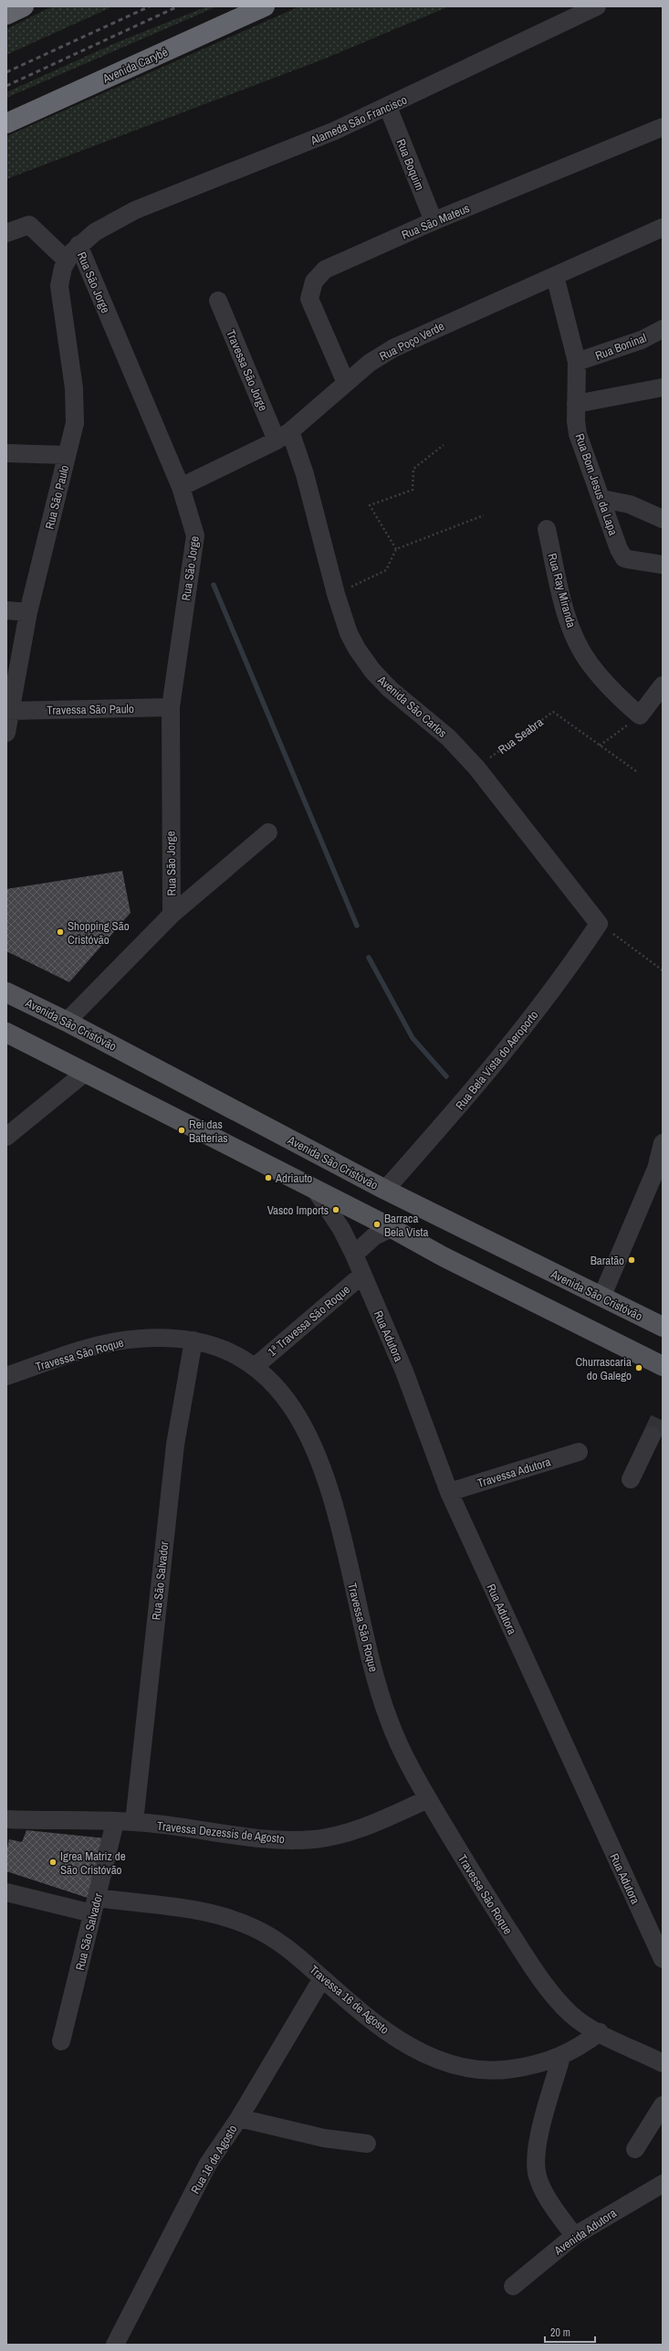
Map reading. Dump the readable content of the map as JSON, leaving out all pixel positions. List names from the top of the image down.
{
  "streets": {
    "highway": ["Avenida Carybé"],
    "main road": ["Avenida São Cristóvão"],
    "street": [
      "Alameda São Francisco",
      "Rua Boquim",
      "Rua São Mateus",
      "Rua São Jorge",
      "Rua Poço Verde",
      "Rua Boninal",
      "Travessa São Jorge",
      "Rua Bom Jesus da Lapa",
      "Rua São Paulo",
      "Rua Ray Miranda",
      "Avenida São Carlos",
      "Travessa São Paulo",
      "Rua Bela Vista do Aeroporto",
      "1ª Travessa São Roque",
      "Rua Adutora",
      "Travessa São Roque",
      "Travessa Adutora",
      "Rua São Salvador",
      "Travessa Dezessis de Agosto",
      "Travessa 16 de Agosto",
      "Rua 16 de Agosto",
      "Avenida Adutora"
    ],
    "path": ["Rua Seabra"]
  },
  "crossings": [
    ["Alameda São Francisco", "Rua Boquim"],
    ["Alameda São Francisco", "Rua São Jorge"],
    ["Alameda São Francisco", "Rua São Paulo"],
    ["Rua Boquim", "Rua São Mateus"],
    ["Rua São Mateus", "Rua Poço Verde"],
    ["Rua São Jorge", "Rua Poço Verde"],
    ["Rua São Jorge", "Travessa São Paulo"],
    ["Rua São Jorge", "Avenida São Cristóvão"],
    ["Rua Poço Verde", "Travessa São Jorge"],
    ["Rua Poço Verde", "Rua Bom Jesus da Lapa"],
    ["Rua Poço Verde", "Avenida São Carlos"],
    ["Rua Boninal", "Rua Bom Jesus da Lapa"],
    ["Travessa São Jorge", "Avenida São Carlos"],
    ["Rua São Paulo", "Travessa São Paulo"],
    ["Avenida São Carlos", "Rua Seabra"],
    ["Avenida São Carlos", "Rua Bela Vista do Aeroporto"],
    ["Avenida São Cristóvão", "Rua Bela Vista do Aeroporto"],
    ["1ª Travessa São Roque", "Rua Adutora"],
    ["1ª Travessa São Roque", "Travessa São Roque"],
    ["Rua Adutora", "Travessa Adutora"],
    ["Travessa São Roque", "Rua São Salvador"],
    ["Travessa São Roque", "Travessa Dezessis de Agosto"],
    ["Travessa São Roque", "Travessa 16 de Agosto"],
    ["Rua São Salvador", "Travessa Dezessis de Agosto"],
    ["Rua São Salvador", "Travessa 16 de Agosto"],
    ["Travessa 16 de Agosto", "Rua 16 de Agosto"]
  ],
  "places": [
    "Shopping São Cristóvão",
    "Rei das Batterias",
    "Adriauto",
    "Vasco Imports",
    "Barraca Bela Vista",
    "Baratão",
    "Churrascaria do Galego",
    "Igrea Matriz de São Cristóvão"
  ],
  "scale_bar": "20 m"
}
